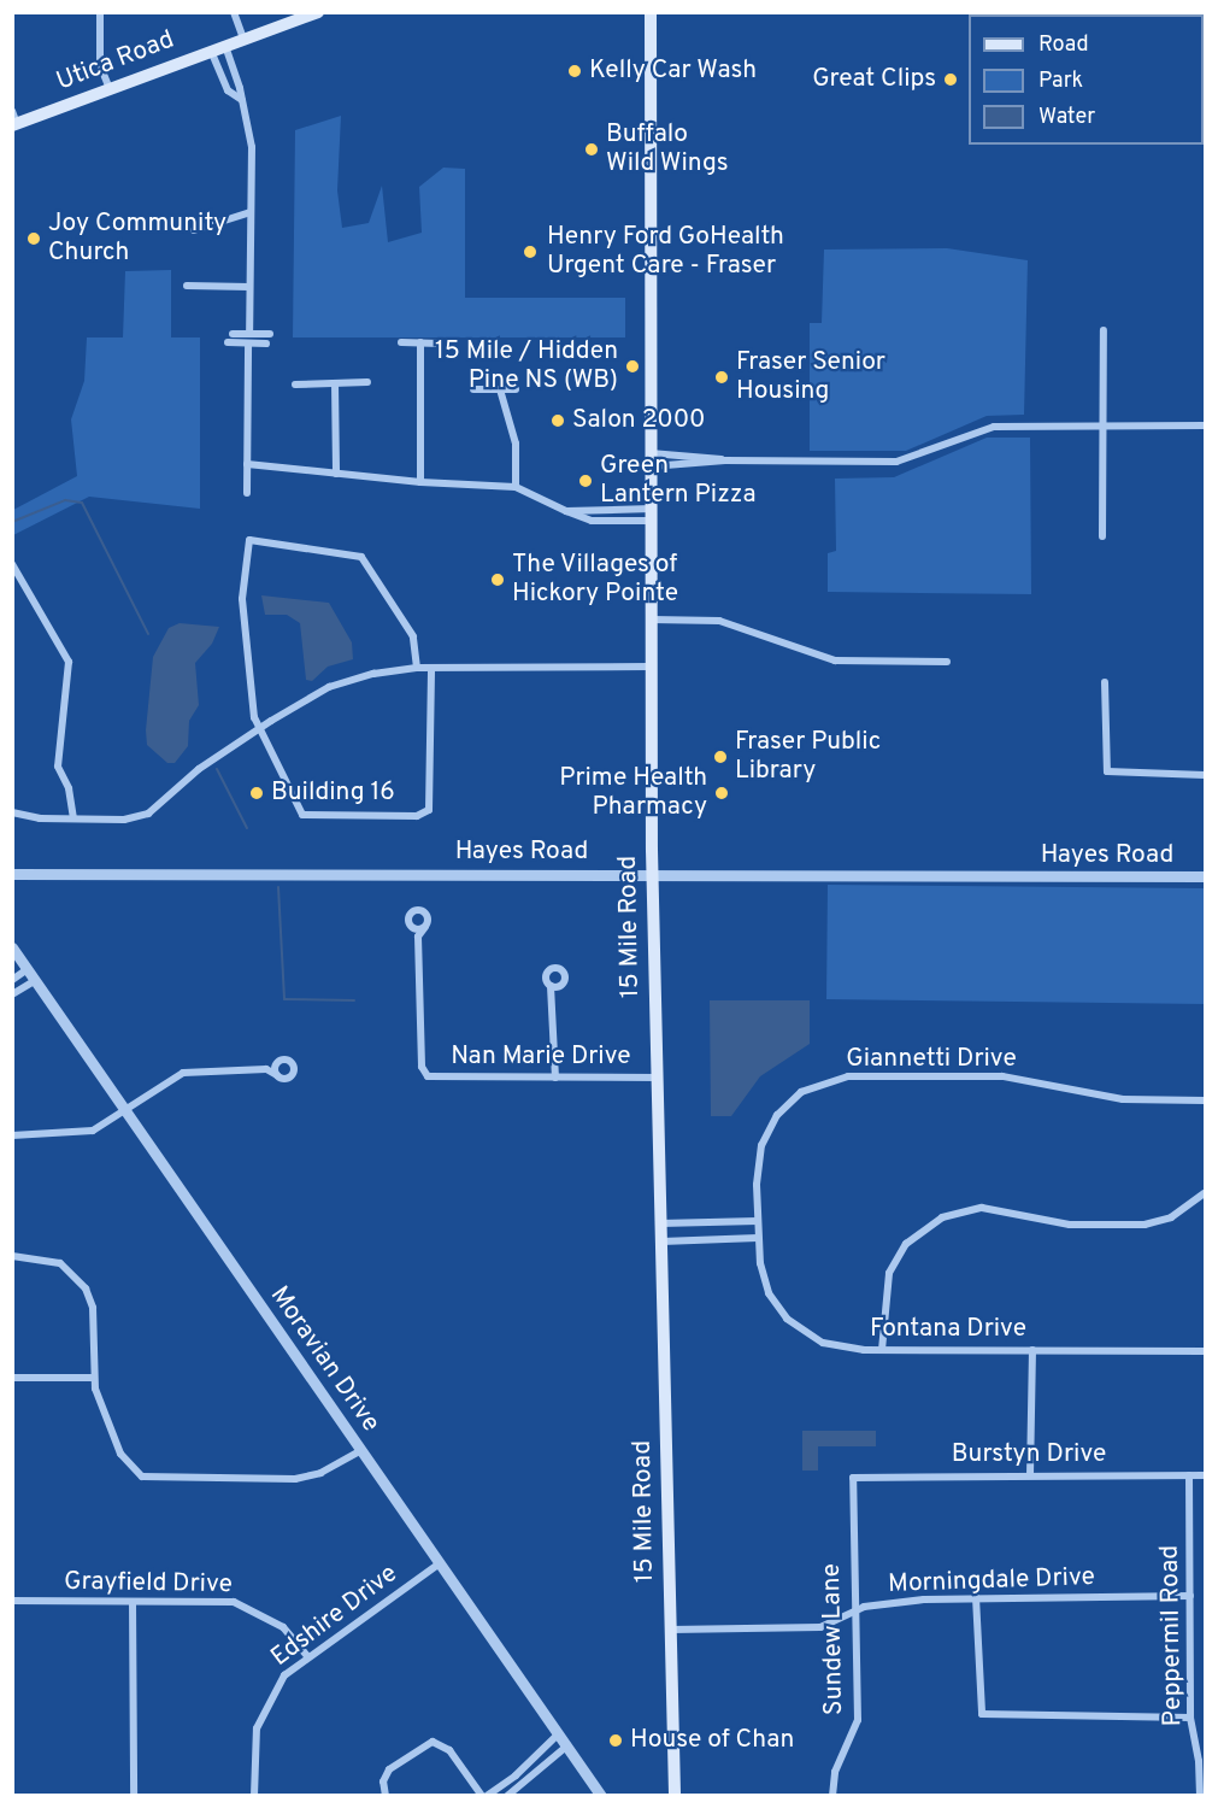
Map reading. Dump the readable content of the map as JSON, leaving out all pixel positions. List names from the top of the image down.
{
  "streets": {
    "main road": ["Utica Road", "15 Mile Road"],
    "street": [
      "Hayes Road",
      "Nan Marie Drive",
      "Giannetti Drive",
      "Fontana Drive",
      "Moravian Drive",
      "Burstyn Drive",
      "Morningdale Drive",
      "Grayfield Drive",
      "Edshire Drive",
      "Peppermil Road",
      "Sundew Lane"
    ]
  },
  "crossings": [
    ["Hayes Road", "15 Mile Road"],
    ["15 Mile Road", "Nan Marie Drive"],
    ["15 Mile Road", "Morningdale Drive"],
    ["Giannetti Drive", "Fontana Drive"],
    ["Moravian Drive", "Edshire Drive"],
    ["Burstyn Drive", "Peppermil Road"],
    ["Burstyn Drive", "Sundew Lane"],
    ["Morningdale Drive", "Peppermil Road"],
    ["Morningdale Drive", "Sundew Lane"],
    ["Grayfield Drive", "Edshire Drive"]
  ],
  "places": [
    "Kelly Car Wash",
    "Great Clips",
    "Buffalo Wild Wings",
    "Joy Community Church",
    "Henry Ford GoHealth Urgent Care - Fraser",
    "15 Mile / Hidden Pine NS (WB)",
    "Fraser Senior Housing",
    "Salon 2000",
    "Green Lantern Pizza",
    "The Villages of Hickory Pointe",
    "Fraser Public Library",
    "Building 16",
    "Prime Health Pharmacy",
    "House of Chan"
  ],
  "legend": ["Road", "Park", "Water"]
}
